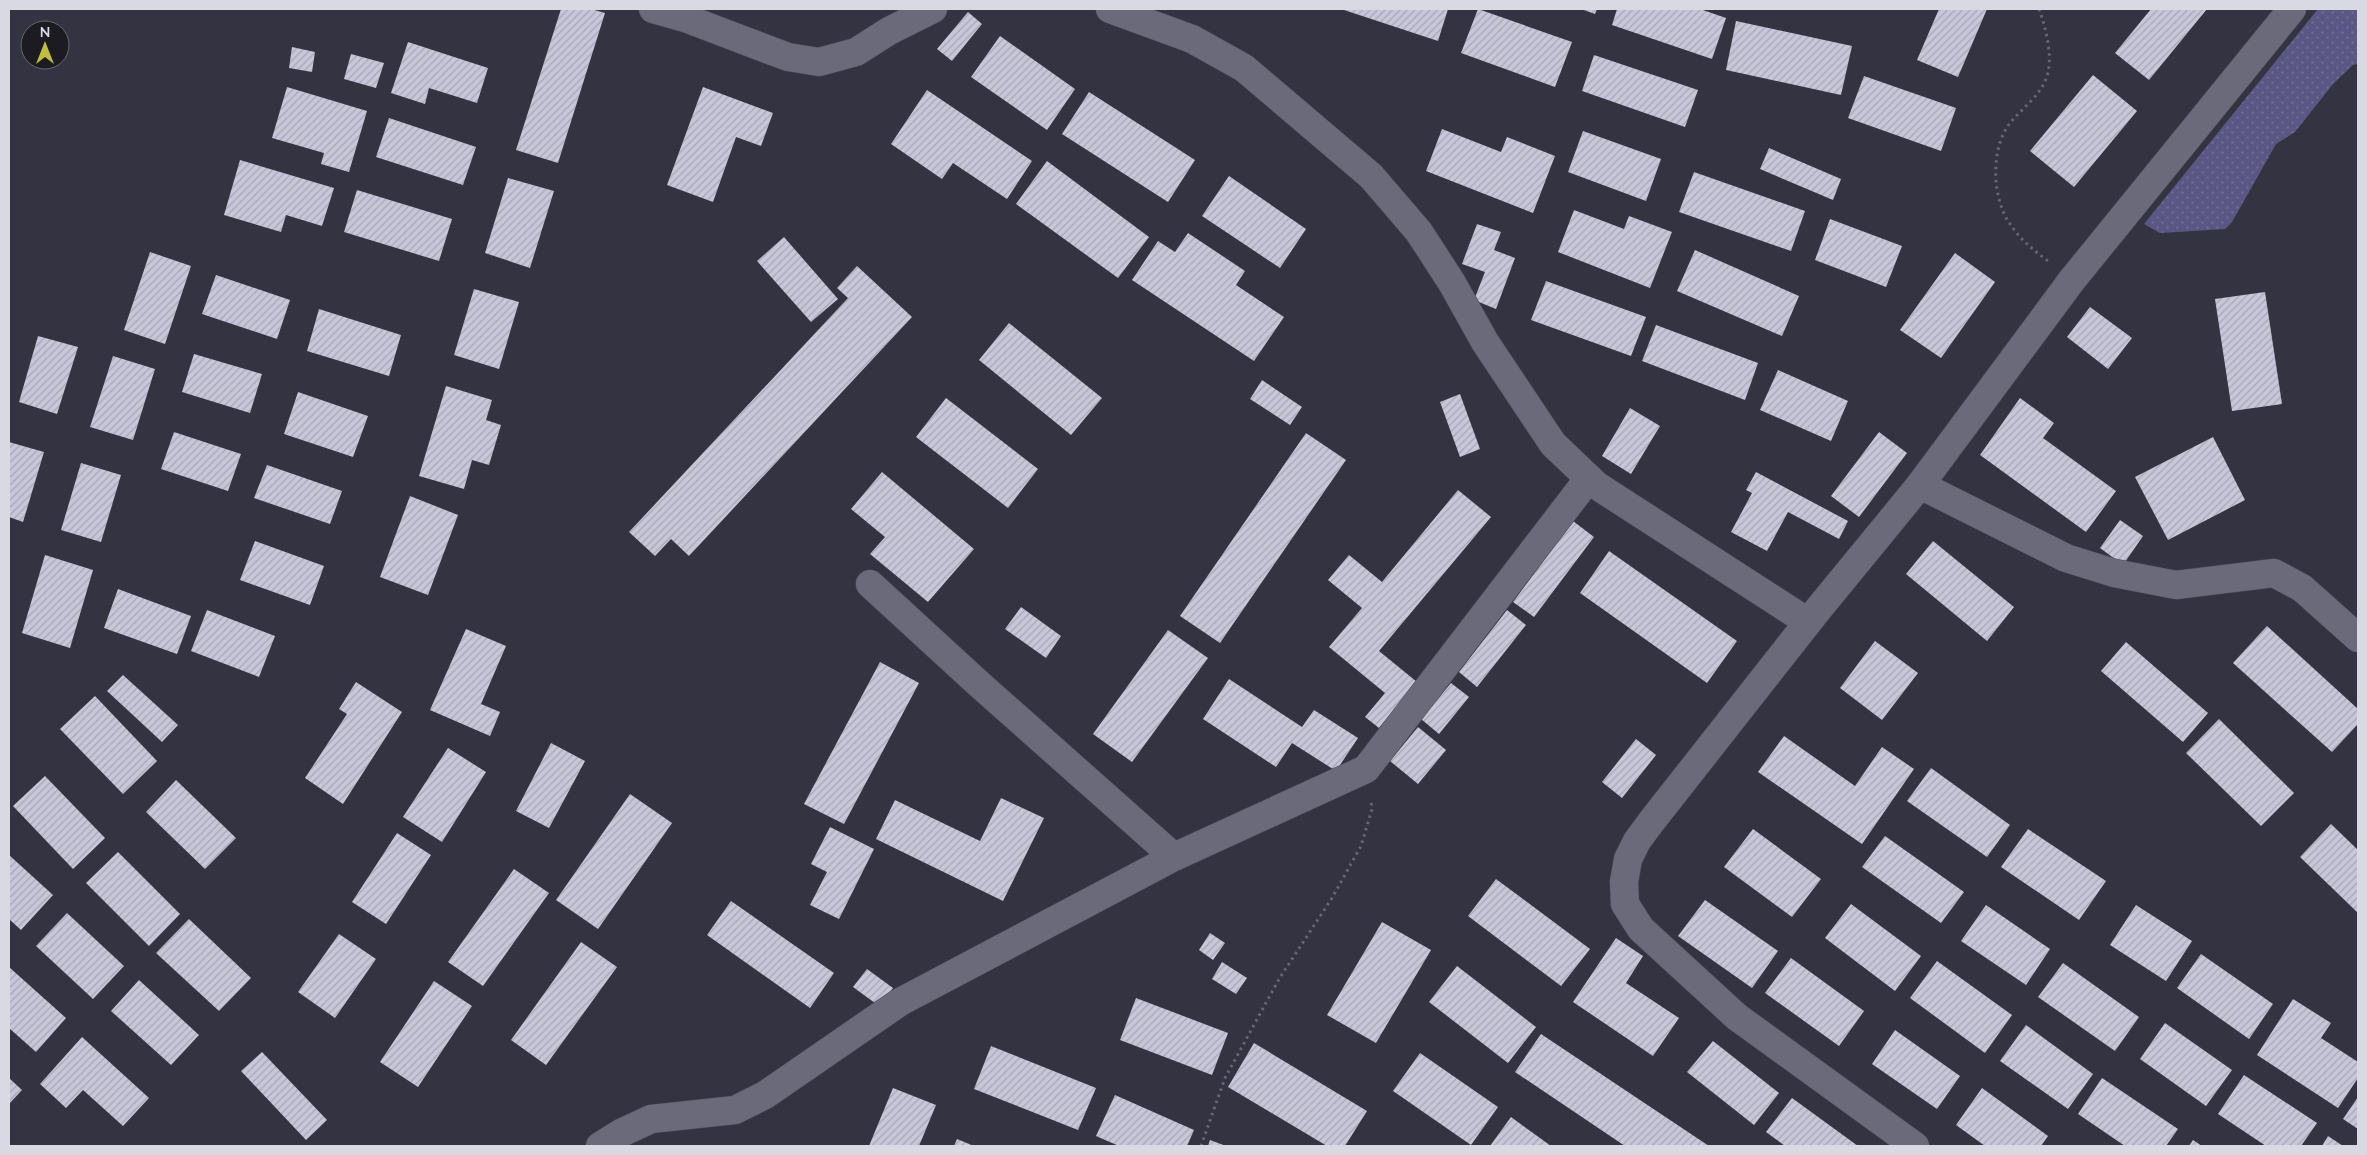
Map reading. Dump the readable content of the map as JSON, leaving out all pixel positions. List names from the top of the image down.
{
  "north": "top"
}
